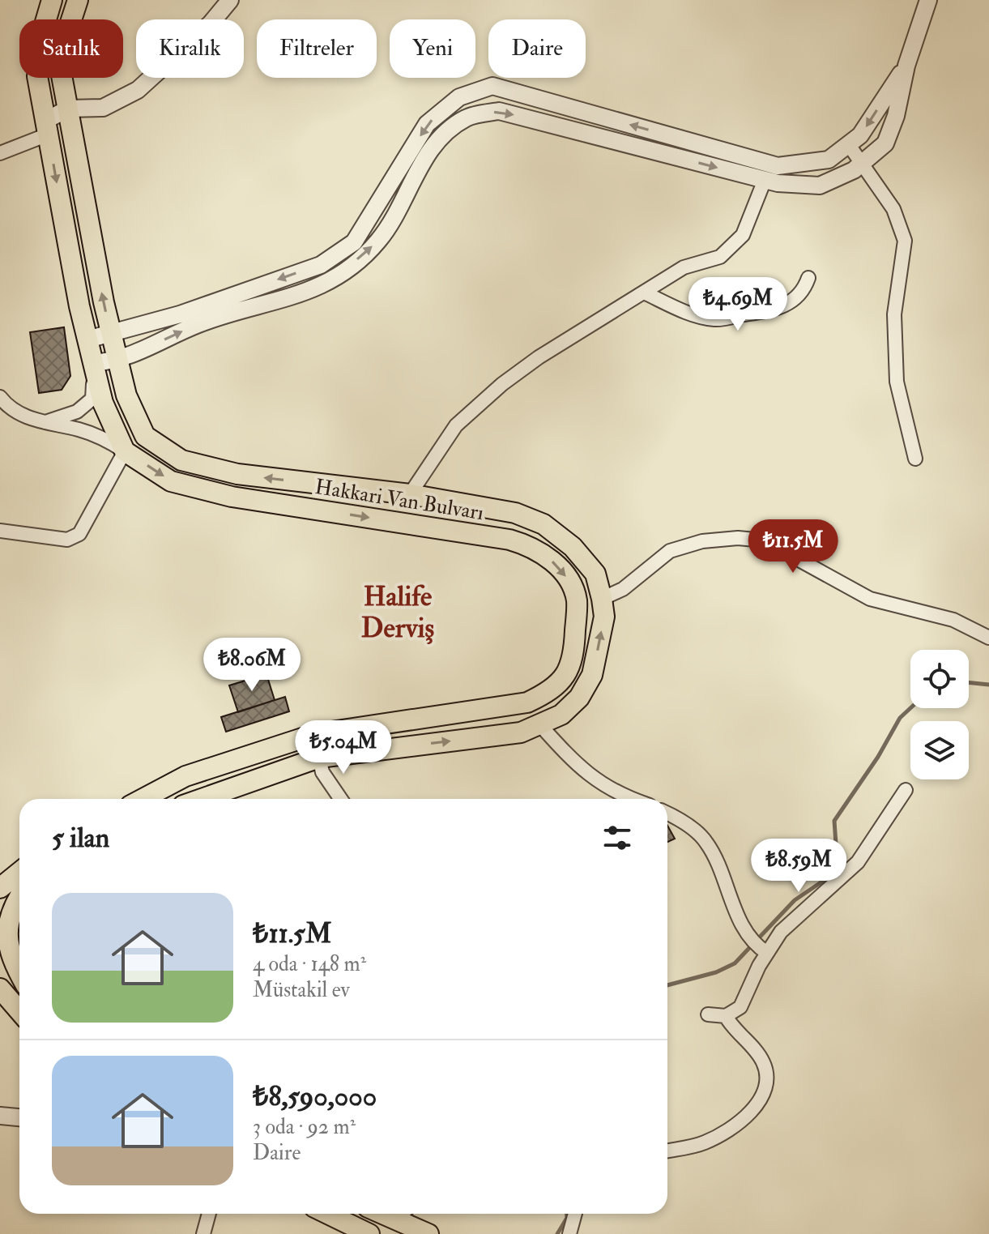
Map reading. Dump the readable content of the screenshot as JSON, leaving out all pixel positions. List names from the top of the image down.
{
  "streets": {
    "main road": ["Hakkari Van Bulvarı"]
  },
  "districts": ["Halife Derviş"],
  "page": {
    "chip": [
      "Satılık",
      "Kiralık",
      "Filtreler",
      "Yeni",
      "Daire"
    ],
    "price": [
      "₺4.69M",
      "₺11.5M",
      "₺8.06M",
      "₺5.04M",
      "₺8.59M"
    ],
    "heading": "5 ilan",
    "list": [
      {
        "name": "₺11.5M",
        "note": "4 oda · 148 m² · Müstakil ev"
      },
      {
        "name": "₺8,590,000",
        "note": "3 oda · 92 m² · Daire"
      }
    ]
  }
}
